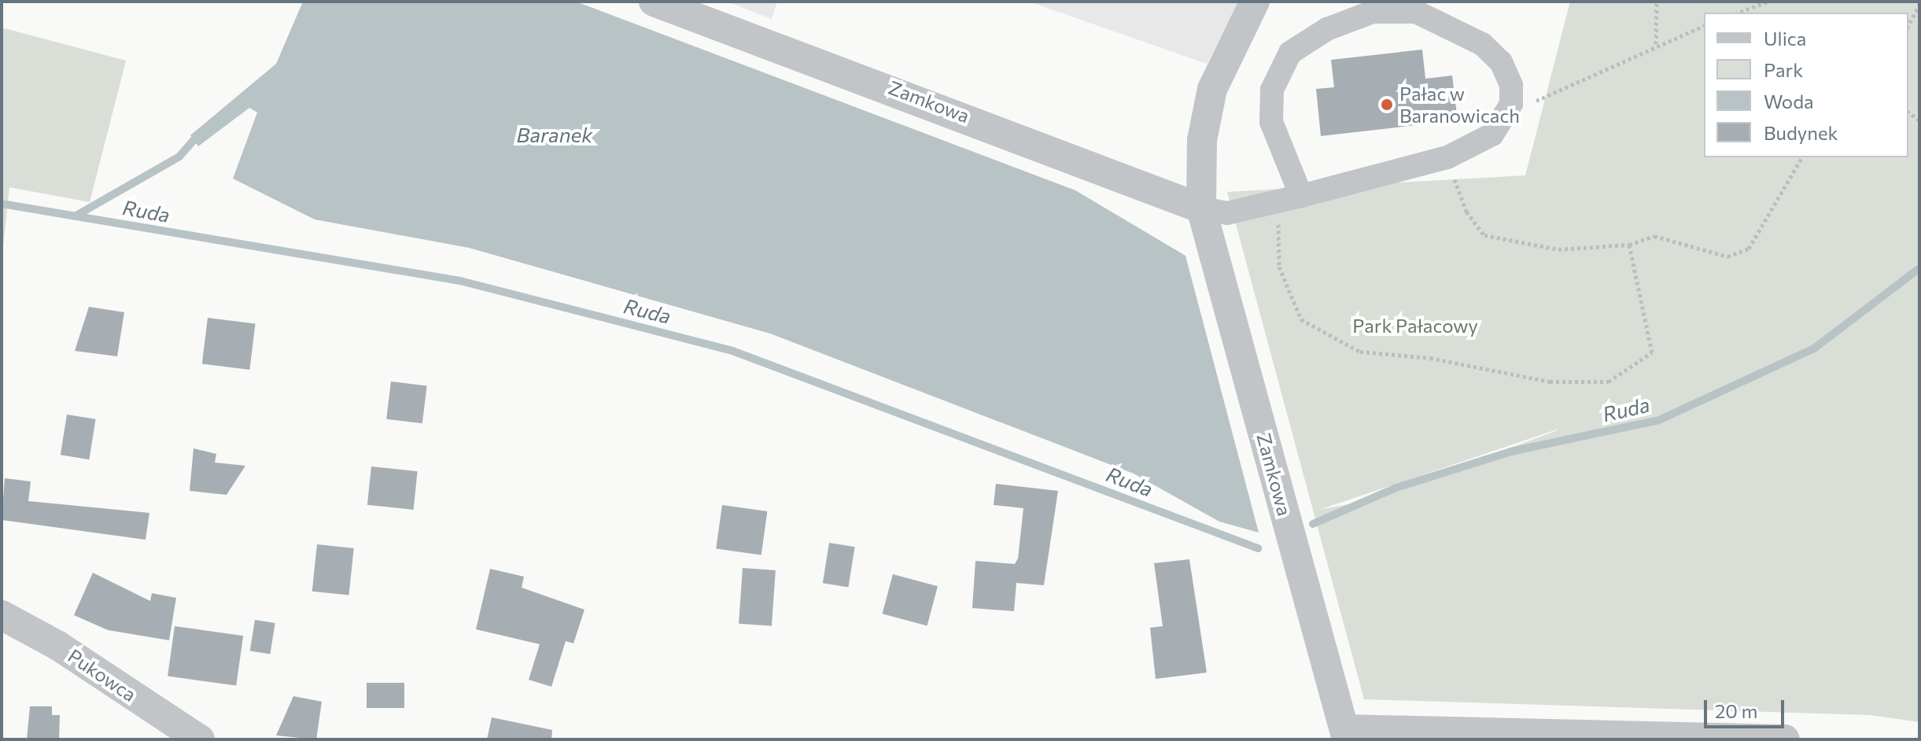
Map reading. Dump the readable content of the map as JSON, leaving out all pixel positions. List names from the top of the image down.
{
  "streets": {
    "street": ["Zamkowa", "Pukowca"]
  },
  "water": ["Baranek", "Ruda"],
  "parks": ["Park Pałacowy"],
  "places": ["Pałac w Baranowicach"],
  "legend": [
    "Ulica",
    "Park",
    "Woda",
    "Budynek"
  ],
  "scale_bar": "20 m"
}
